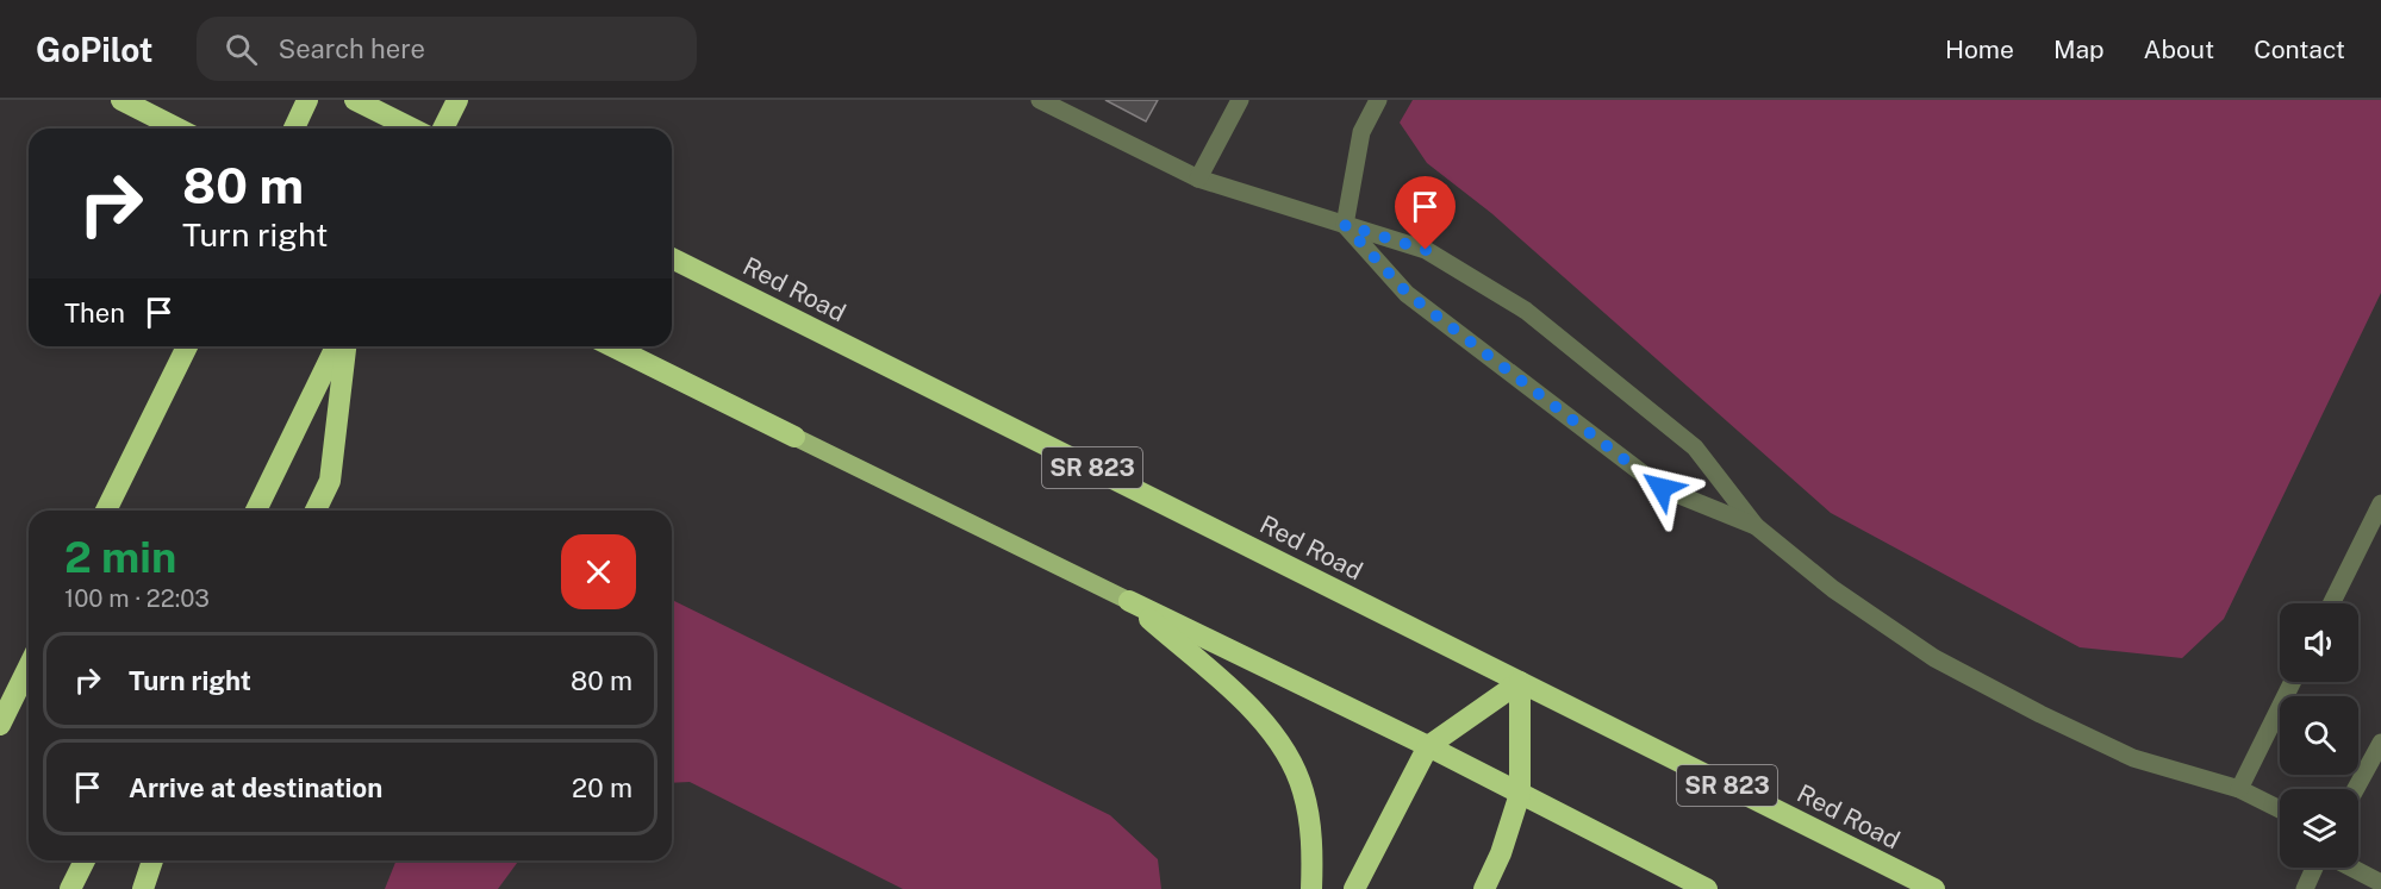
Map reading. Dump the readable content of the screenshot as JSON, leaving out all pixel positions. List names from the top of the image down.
{
  "streets": {
    "highway": ["Red Road", "SR 823"]
  },
  "page": {
    "header": "GoPilot",
    "search": "Search here",
    "nav": [
      "Home",
      "Map",
      "About",
      "Contact"
    ],
    "turn": ["80 m", "Turn right"],
    "then": "Then",
    "heading": ["2 min", "100 m · 22:03"],
    "list": [
      {
        "name": "Turn right",
        "value": "80 m"
      },
      {
        "name": "Arrive at destination",
        "value": "20 m"
      }
    ]
  }
}
